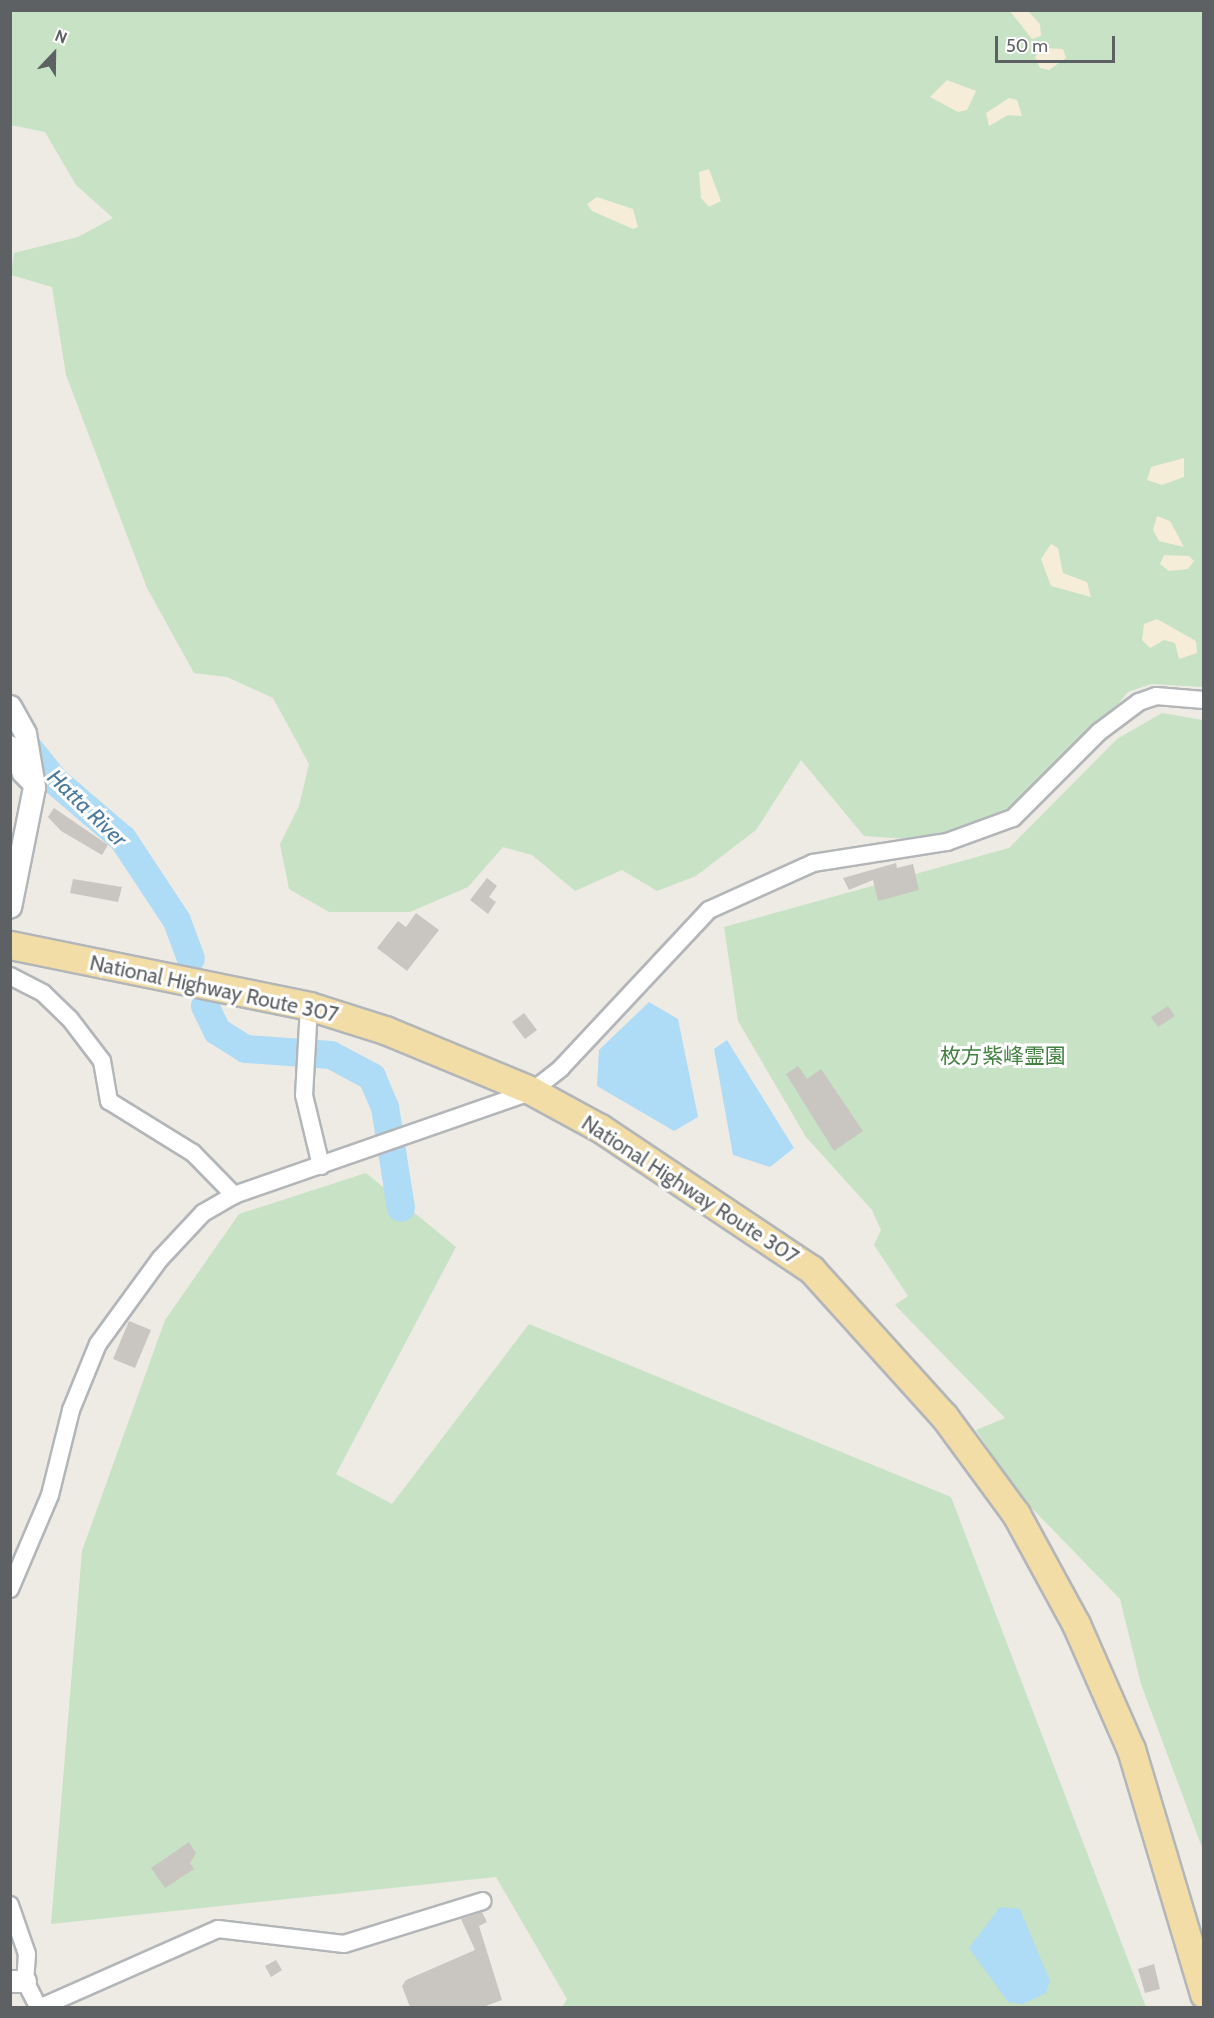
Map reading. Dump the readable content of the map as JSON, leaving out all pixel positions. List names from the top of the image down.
{
  "streets": {
    "highway": ["National Highway Route 307"]
  },
  "water": ["Hatta River"],
  "parks": ["枚方紫峰霊園"],
  "scale_bar": "50 m",
  "north": "top"
}
